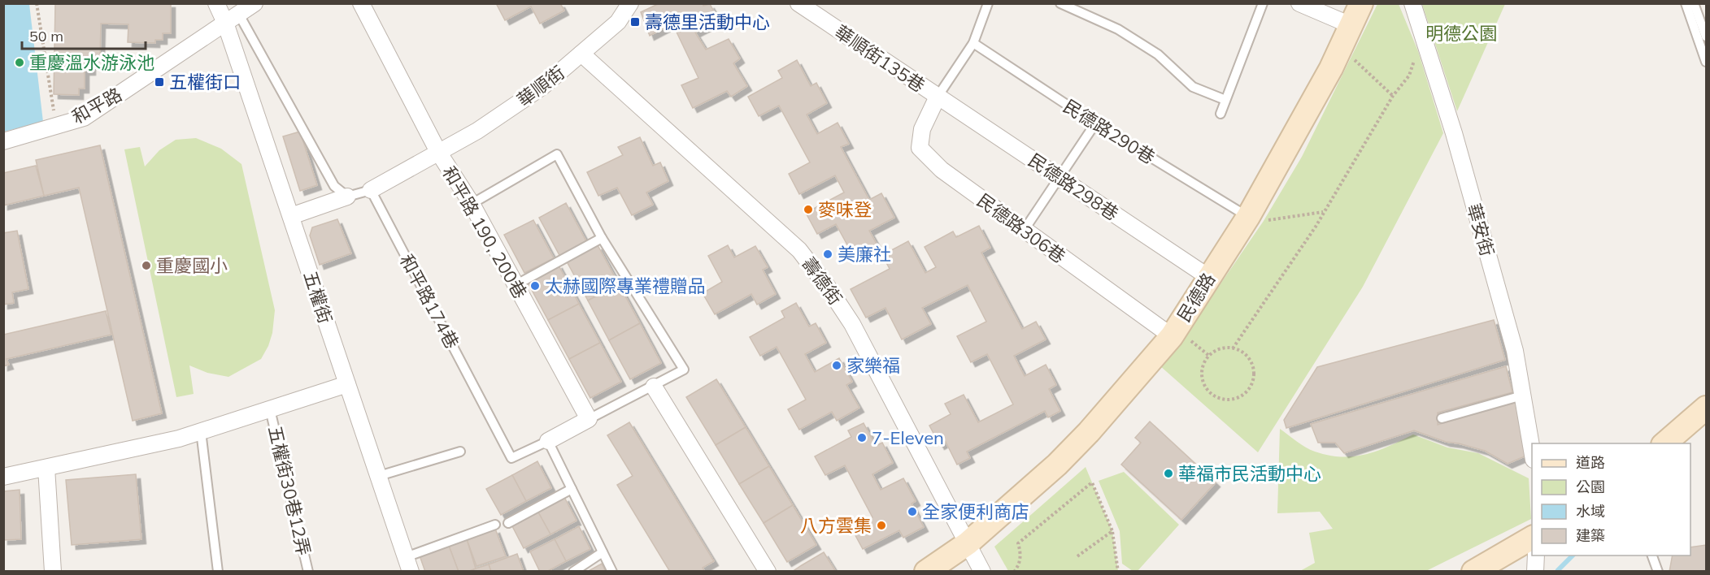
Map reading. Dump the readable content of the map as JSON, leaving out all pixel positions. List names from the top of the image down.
{
  "streets": {
    "street": [
      "華順街135巷",
      "華順街",
      "和平路",
      "民德路298巷",
      "民德路306巷",
      "華安街",
      "和平路 190, 200巷",
      "壽德街",
      "五權街",
      "民德路"
    ],
    "lane": ["民德路290巷", "和平路174巷", "五權街30巷12弄"]
  },
  "crossings": [
    ["華順街135巷", "民德路298巷"],
    ["華順街135巷", "民德路306巷"],
    ["華順街", "和平路 190, 200巷"],
    ["華順街", "壽德街"],
    ["華順街", "和平路174巷"],
    ["和平路", "五權街"],
    ["民德路290巷", "民德路"],
    ["民德路298巷", "民德路306巷"],
    ["民德路298巷", "民德路"],
    ["民德路306巷", "民德路"],
    ["壽德街", "民德路"]
  ],
  "parks": ["明德公園"],
  "places": {
    "transit": ["壽德里活動中心", "五權街口"],
    "other": [
      "重慶溫水游泳池",
      "麥味登",
      "美廉社",
      "重慶國小",
      "太赫國際專業禮贈品",
      "家樂福",
      "7-Eleven",
      "華福市民活動中心",
      "全家便利商店",
      "八方雲集"
    ]
  },
  "legend": [
    "道路",
    "公園",
    "水域",
    "建築"
  ],
  "scale_bar": "50 m"
}
